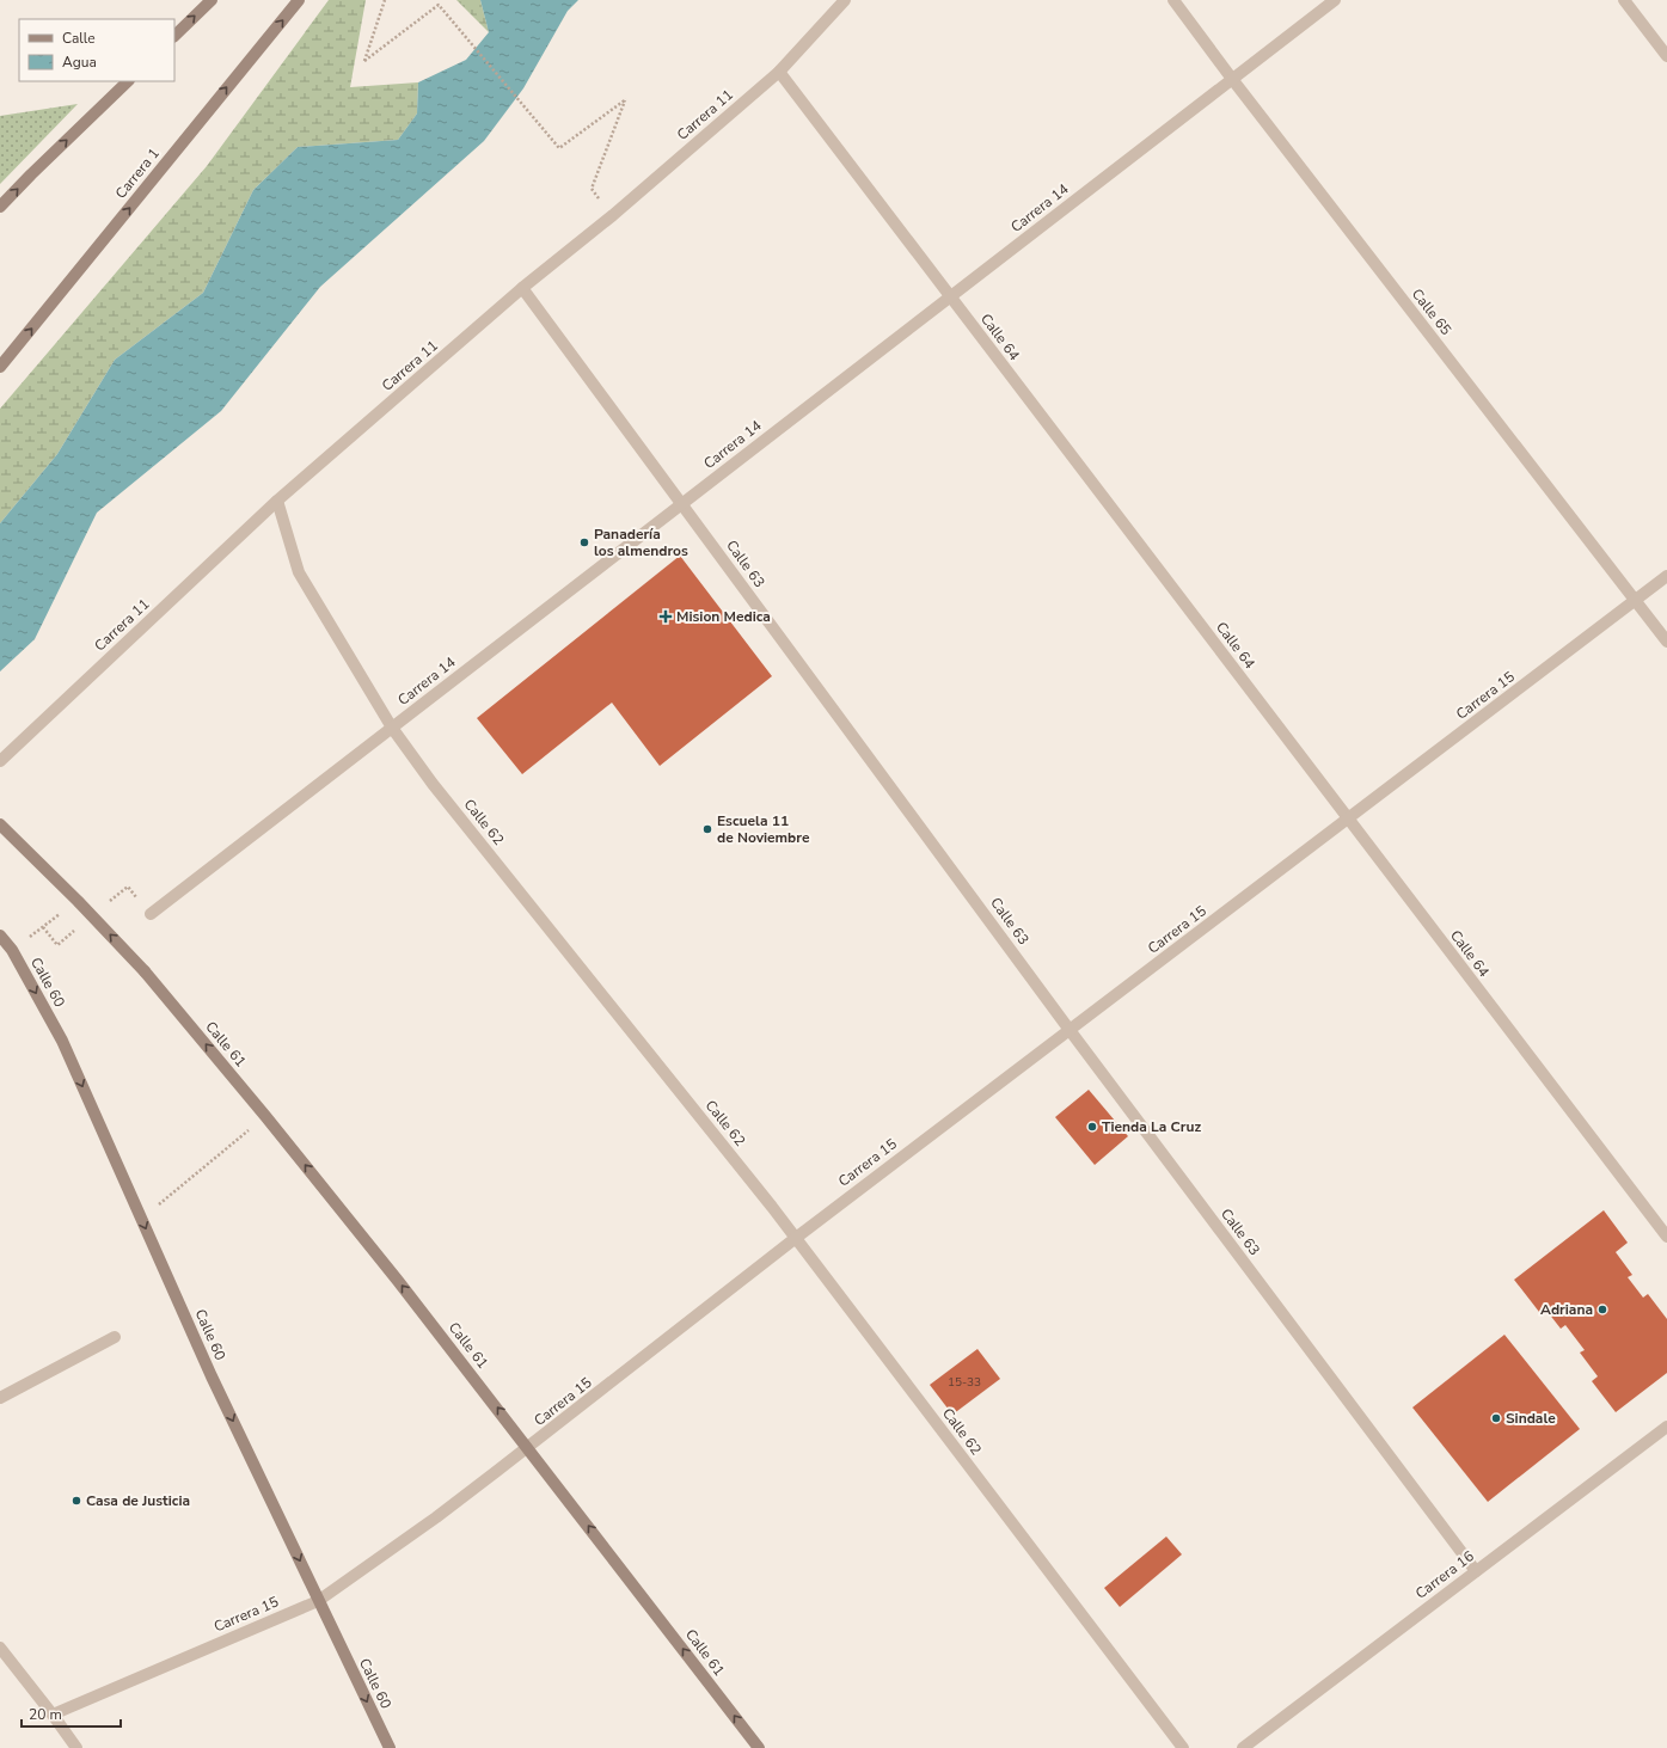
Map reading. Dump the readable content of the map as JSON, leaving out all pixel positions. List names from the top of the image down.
{
  "streets": {
    "main road": ["Carrera 1", "Calle 60", "Calle 61"],
    "street": [
      "Carrera 11",
      "Carrera 14",
      "Calle 65",
      "Calle 64",
      "Calle 63",
      "Carrera 15",
      "Calle 62",
      "Carrera 16"
    ]
  },
  "crossings": [
    ["Carrera 11", "Calle 64"],
    ["Carrera 11", "Calle 63"],
    ["Carrera 11", "Calle 62"],
    ["Carrera 14", "Calle 65"],
    ["Carrera 14", "Calle 64"],
    ["Carrera 14", "Calle 63"],
    ["Carrera 14", "Calle 62"],
    ["Calle 65", "Carrera 15"],
    ["Calle 64", "Carrera 15"],
    ["Calle 63", "Carrera 15"],
    ["Calle 63", "Carrera 16"],
    ["Carrera 15", "Calle 62"],
    ["Carrera 15", "Calle 60"],
    ["Carrera 15", "Calle 61"]
  ],
  "one_way": ["Calle 60", "Calle 61"],
  "places": {
    "other": [
      "Panadería los almendros",
      "Escuela 11 de Noviembre",
      "Tienda La Cruz",
      "Adriana",
      "Sindale",
      "Casa de Justicia"
    ],
    "health": ["Mision Medica"]
  },
  "house_numbers": ["15-33"],
  "legend": ["Calle", "Agua"],
  "scale_bar": "20 m"
}
